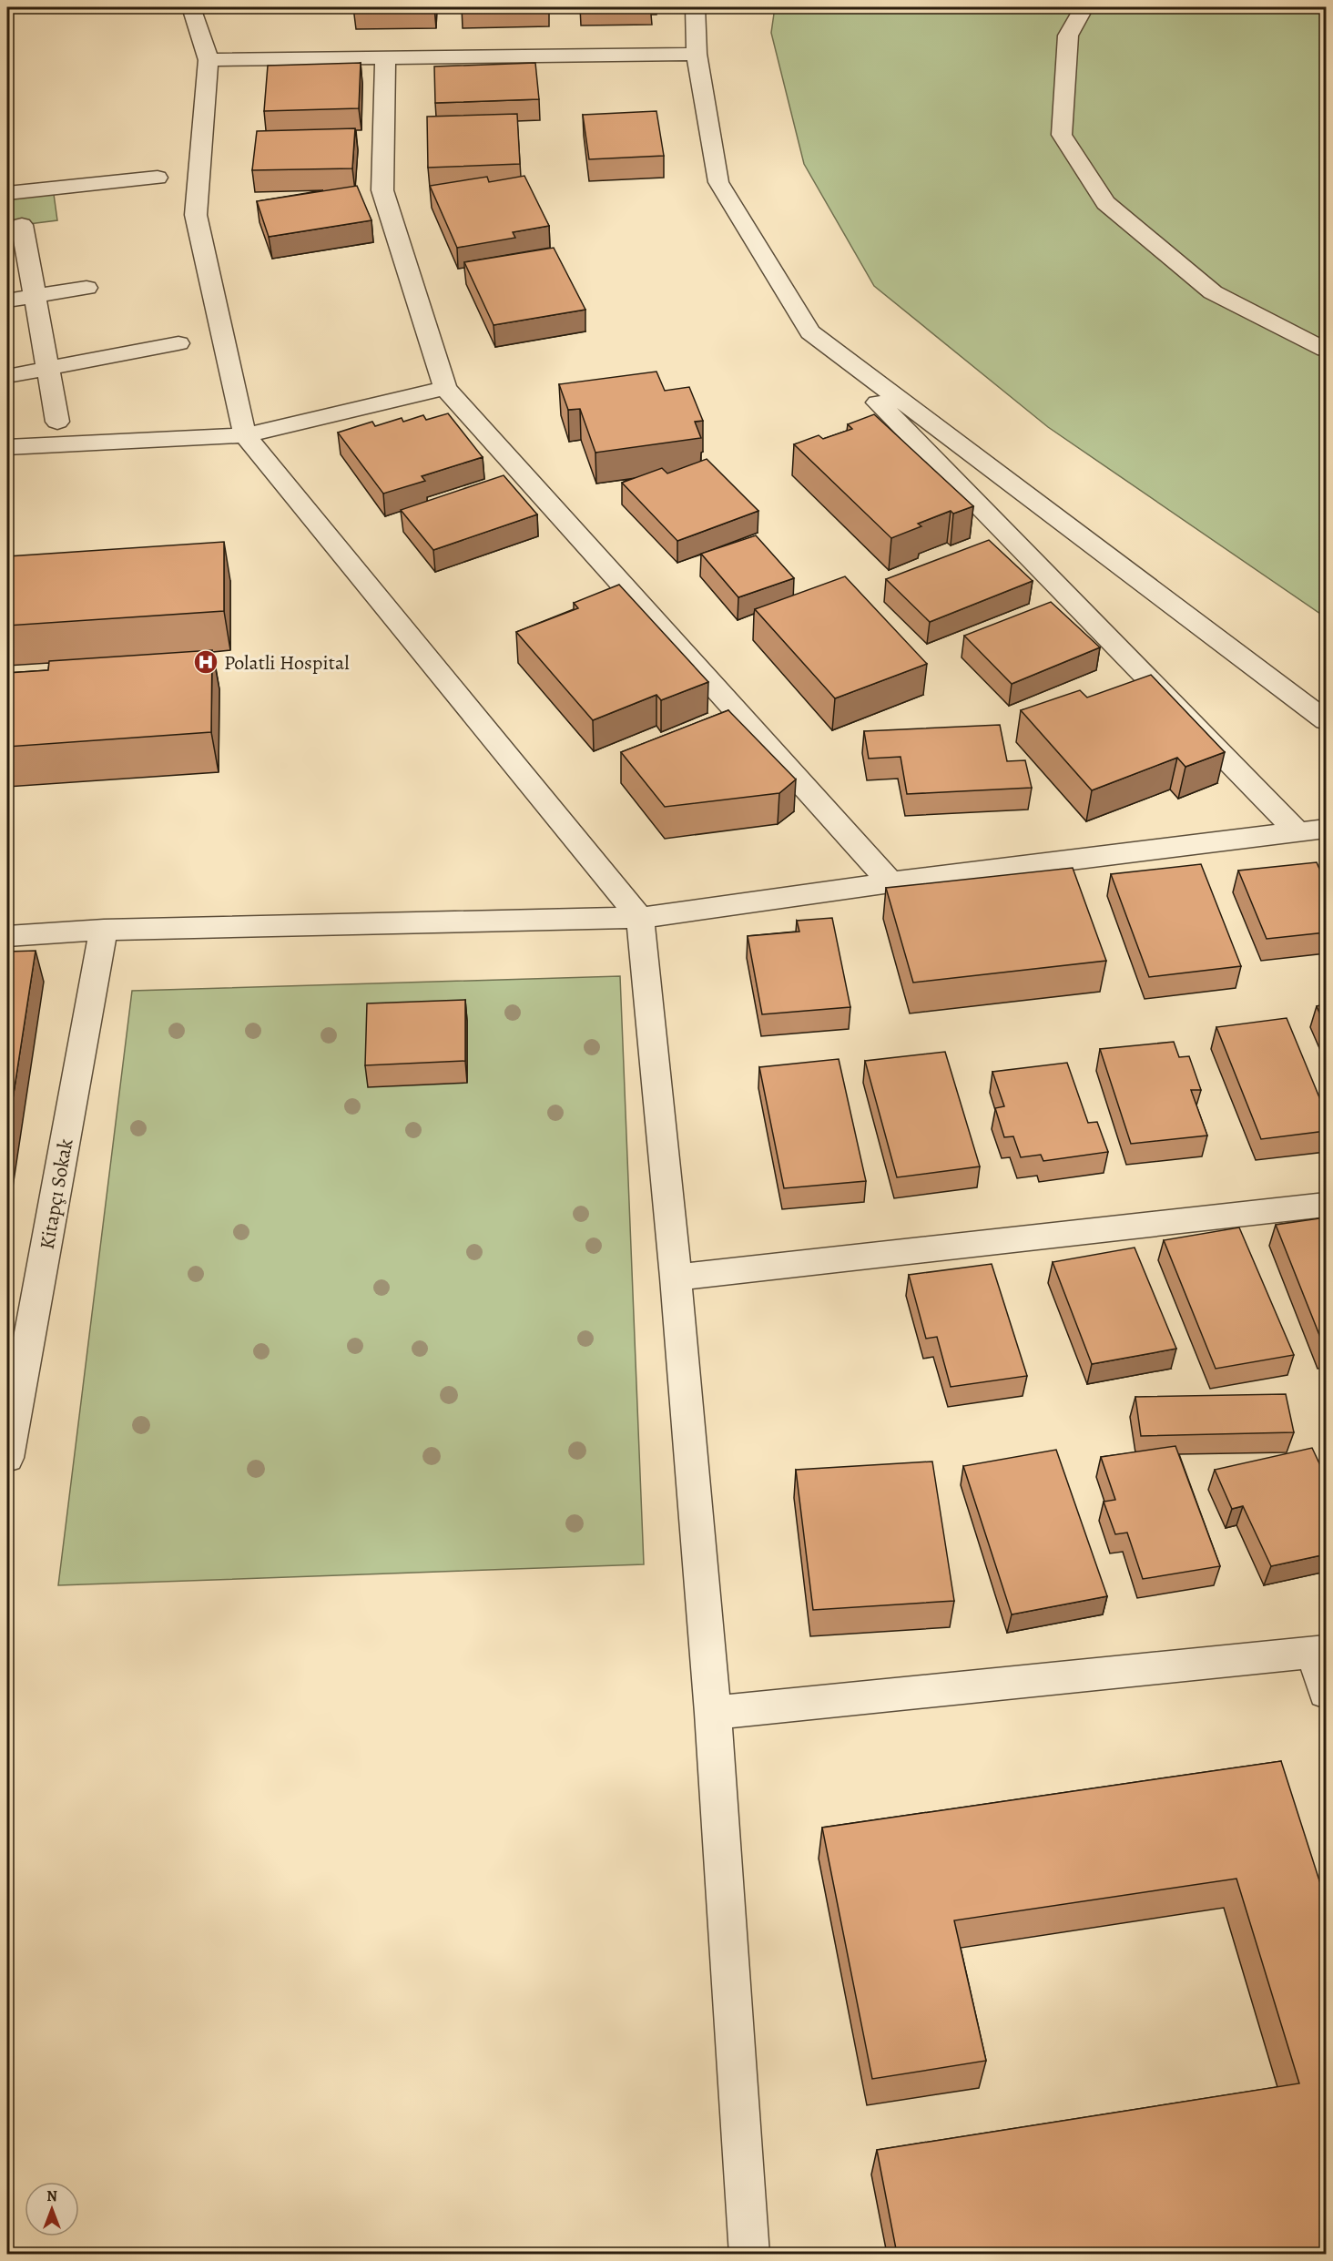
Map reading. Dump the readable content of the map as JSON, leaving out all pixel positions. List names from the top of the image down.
{
  "streets": {
    "street": ["Kitapçı Sokak"]
  },
  "places": {
    "hospital": ["Polatli Hospital"]
  },
  "north": "top"
}
